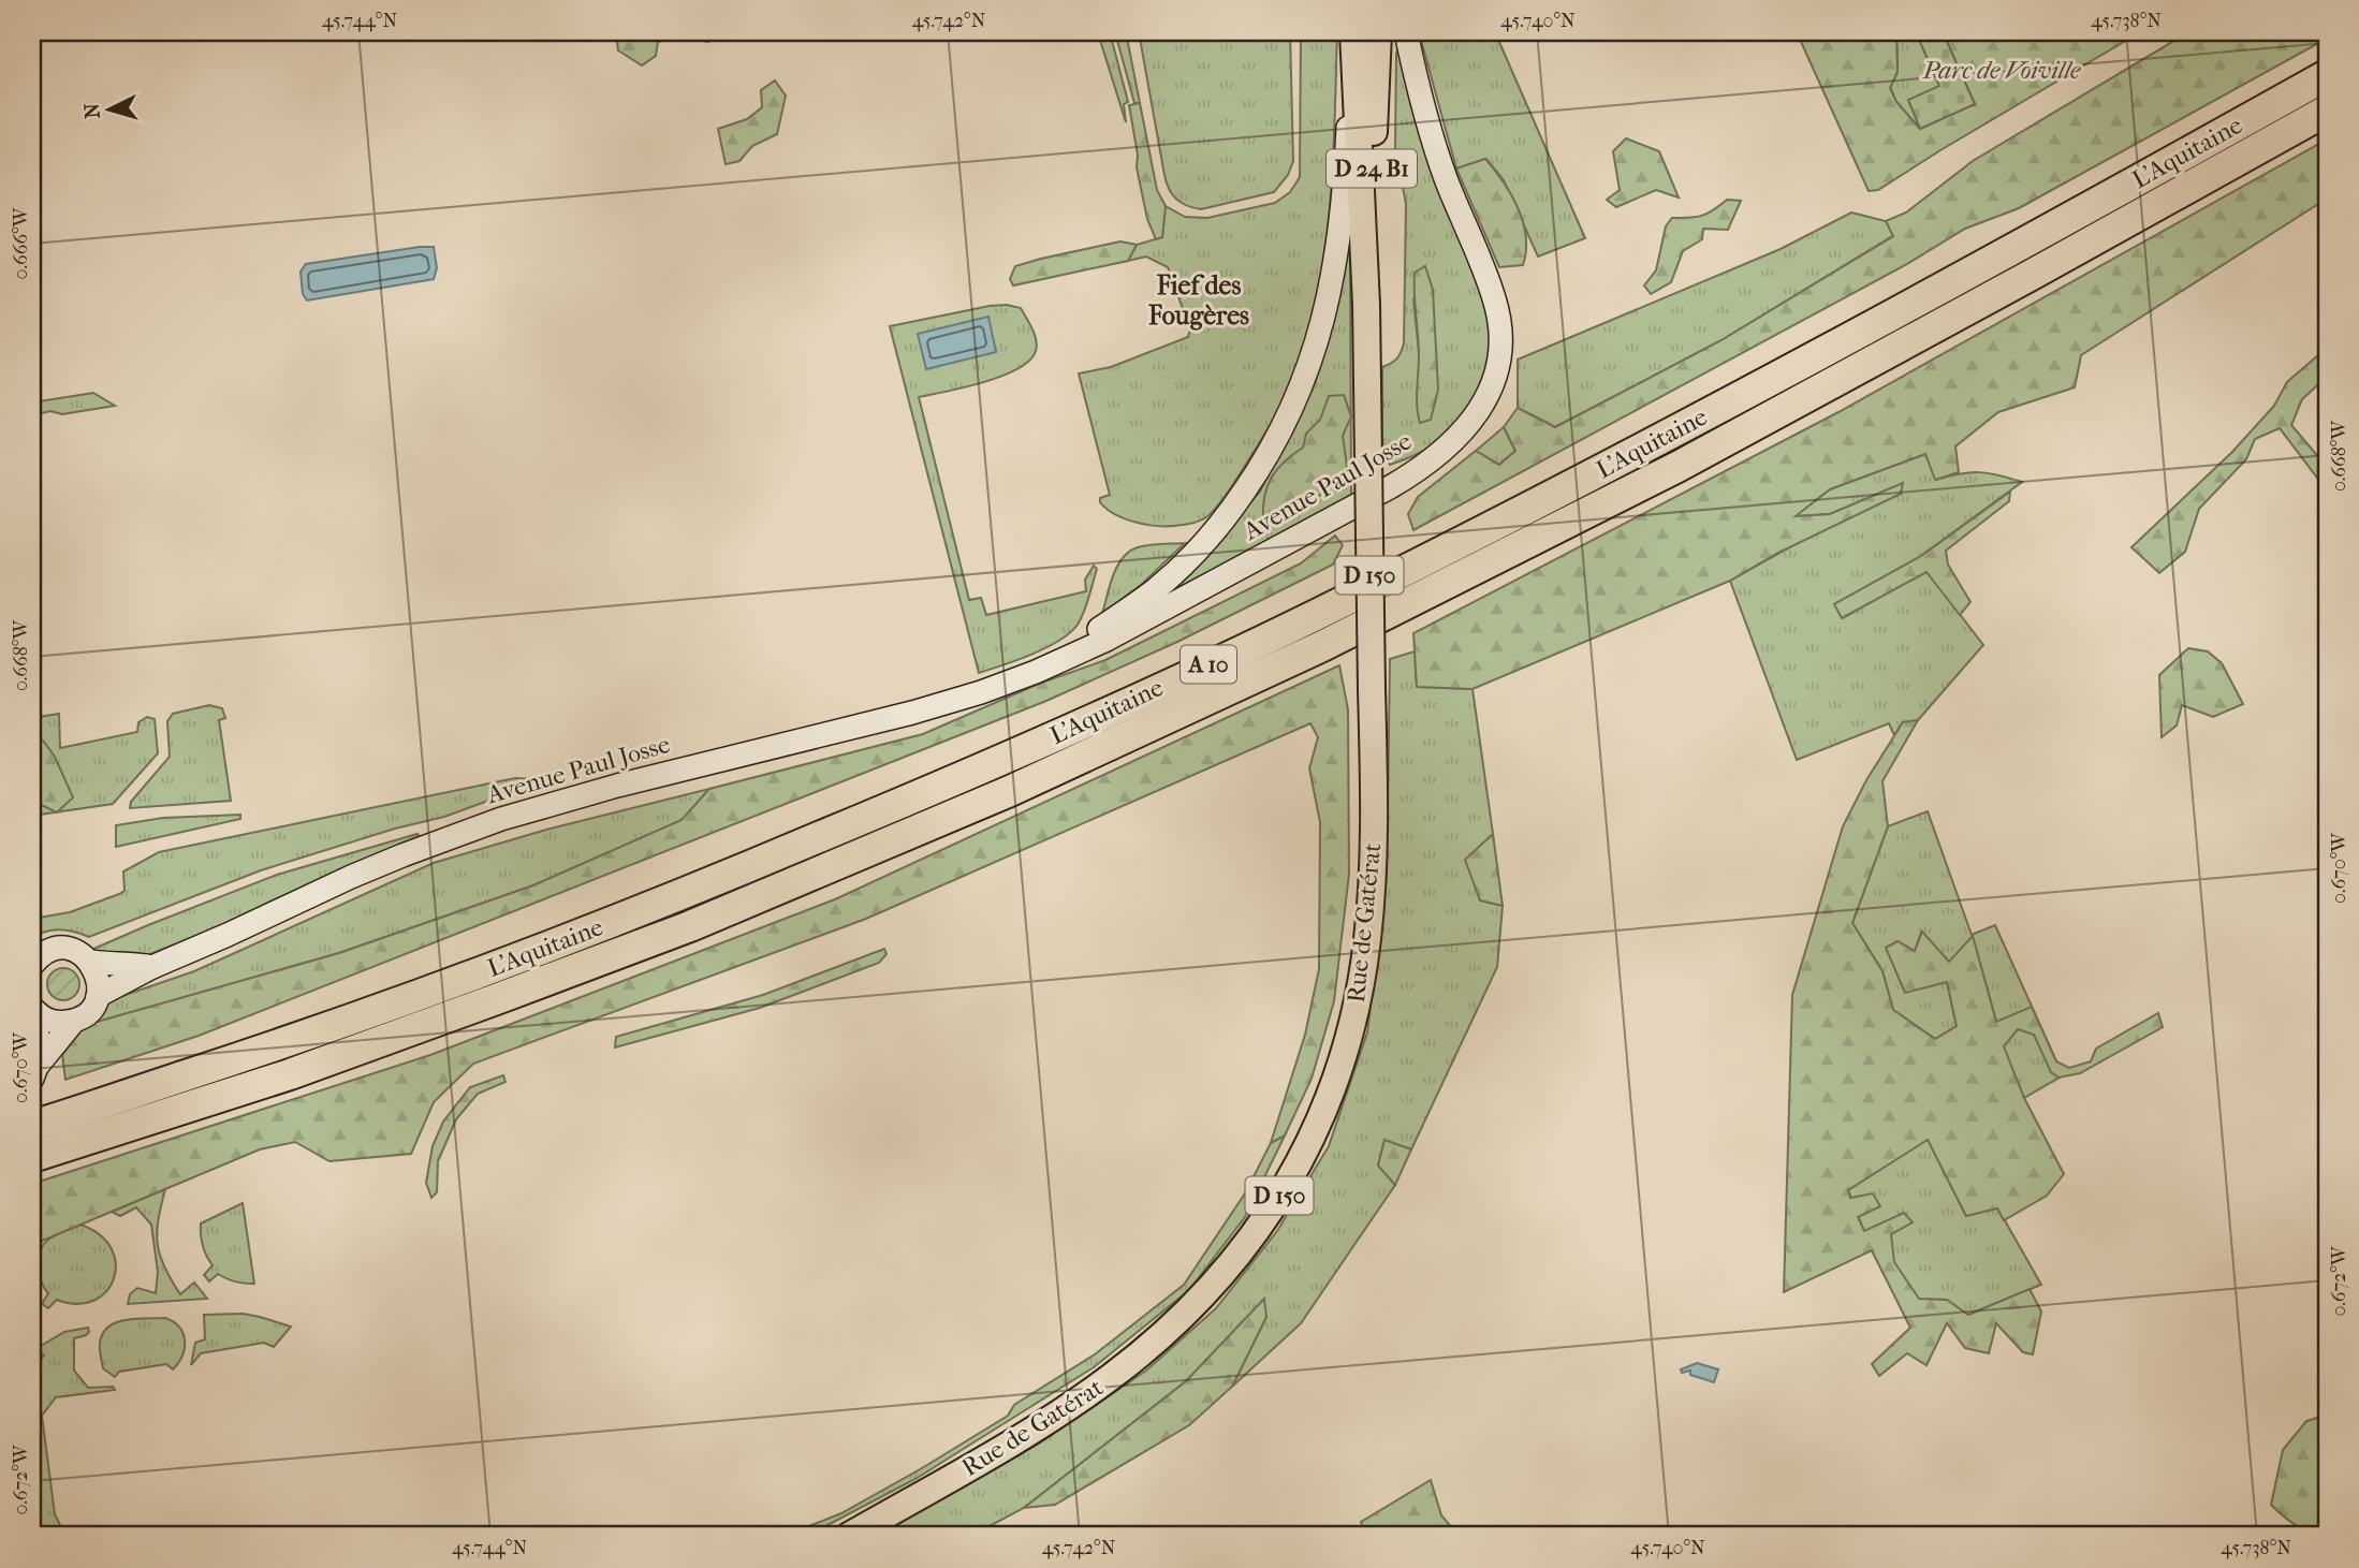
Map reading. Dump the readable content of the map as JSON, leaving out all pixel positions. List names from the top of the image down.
{
  "streets": {
    "highway": ["L'Aquitaine", "A 10"],
    "main road": [
      "D 24 B1",
      "Avenue Paul Josse",
      "D 150",
      "Rue de Gatérat"
    ]
  },
  "crossings": [
    ["Avenue Paul Josse", "Rue de Gatérat"]
  ],
  "districts": ["Fief des Fougères"],
  "parks": ["Parc de Voiville"],
  "north": "left",
  "coordinates": [
    "45.744°N",
    "45.742°N",
    "45.740°N",
    "45.738°N",
    "0.666°W",
    "0.668°W",
    "0.670°W",
    "0.672°W"
  ]
}
